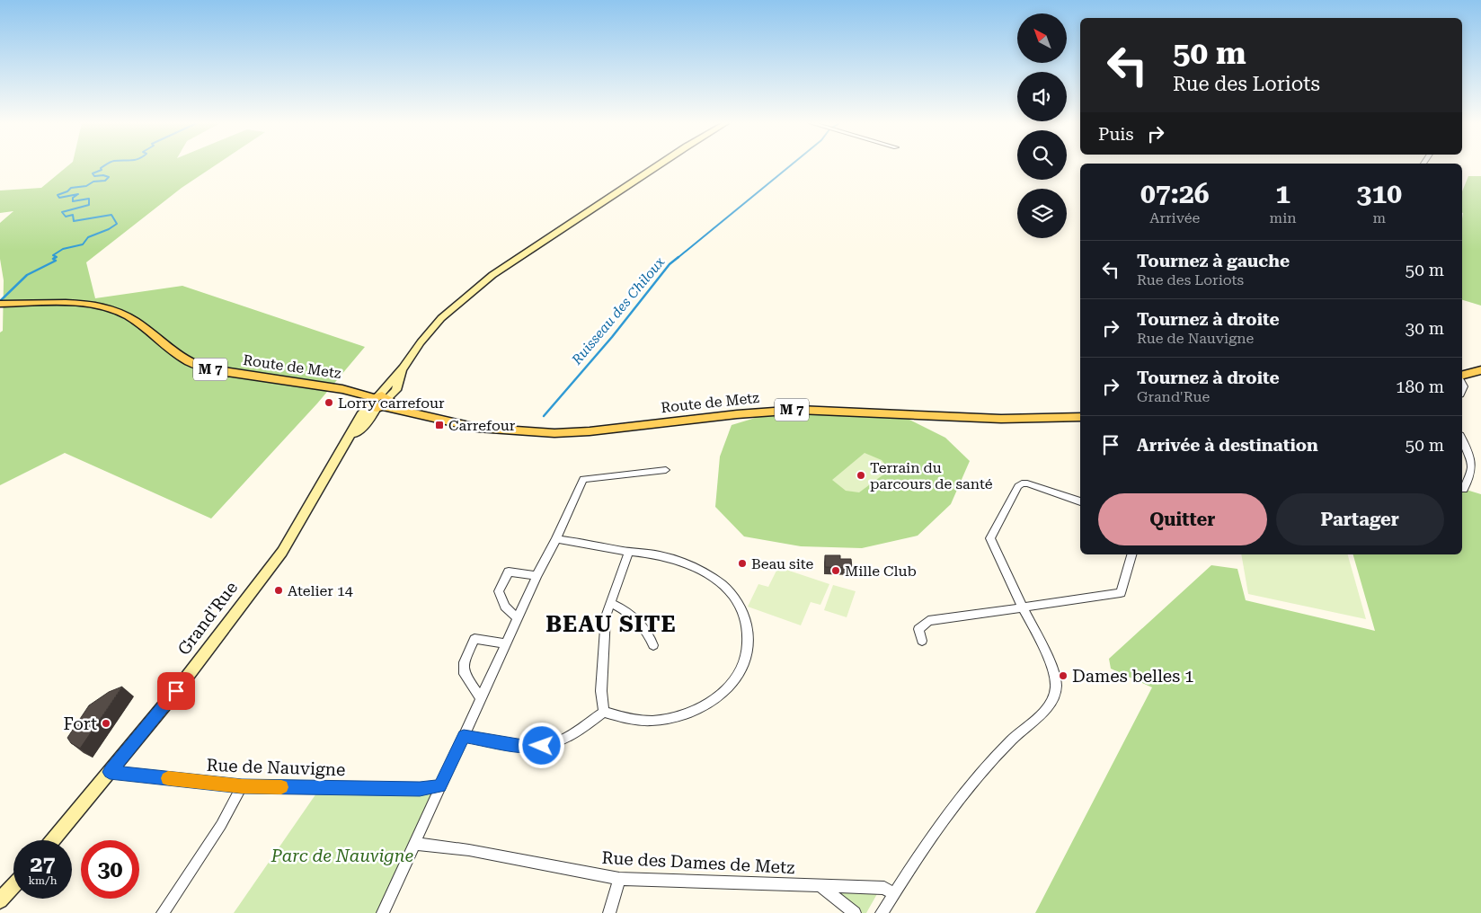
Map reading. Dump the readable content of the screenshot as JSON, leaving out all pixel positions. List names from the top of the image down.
{
  "streets": {
    "main road": ["Route de Metz", "M 7"],
    "street": ["Grand'Rue", "Rue de Nauvigne", "Rue des Dames de Metz"]
  },
  "crossings": [
    ["Route de Metz", "Grand'Rue"],
    ["Grand'Rue", "Rue de Nauvigne"]
  ],
  "districts": ["BEAU SITE"],
  "water": ["Ruisseau des Chiloux"],
  "parks": ["Parc de Nauvigne"],
  "places": {
    "other": [
      "Lorry carrefour",
      "Terrain du parcours de santé",
      "Beau site",
      "Mille Club",
      "Atelier 14",
      "Dames belles 1",
      "Fort"
    ],
    "transit": ["Carrefour"]
  },
  "north": "top left",
  "page": {
    "turn": ["50 m", "Rue des Loriots"],
    "then": "Puis",
    "eta": [
      "07:26",
      "Arrivée",
      "1",
      "min",
      "310",
      "m"
    ],
    "list": [
      {
        "name": "Tournez à gauche",
        "note": "Rue des Loriots",
        "value": "50 m"
      },
      {
        "name": "Tournez à droite",
        "note": "Rue de Nauvigne",
        "value": "30 m"
      },
      {
        "name": "Tournez à droite",
        "note": "Grand'Rue",
        "value": "180 m"
      },
      {
        "name": "Arrivée à destination",
        "value": "50 m"
      }
    ],
    "buttons": ["Quitter", "Partager"],
    "speed": "27 km/h",
    "limit": "30"
  }
}
